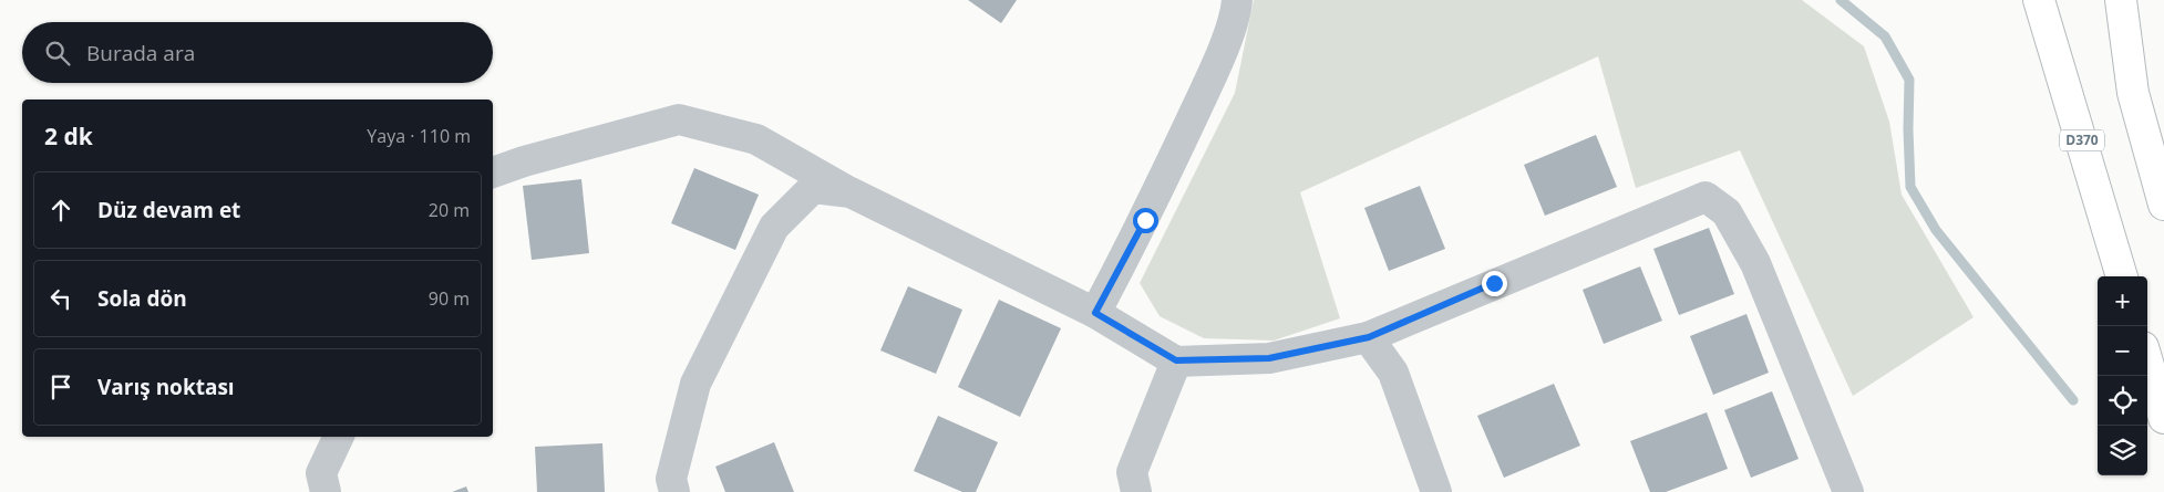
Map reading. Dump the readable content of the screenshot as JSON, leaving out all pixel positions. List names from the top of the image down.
{
  "streets": {
    "highway": ["D370"]
  },
  "page": {
    "search": "Burada ara",
    "heading": ["2 dk", "Yaya · 110 m"],
    "list": [
      ["Düz devam et", "20 m"],
      ["Sola dön", "90 m"],
      "Varış noktası"
    ],
    "map_buttons": ["+", "−"]
  }
}
